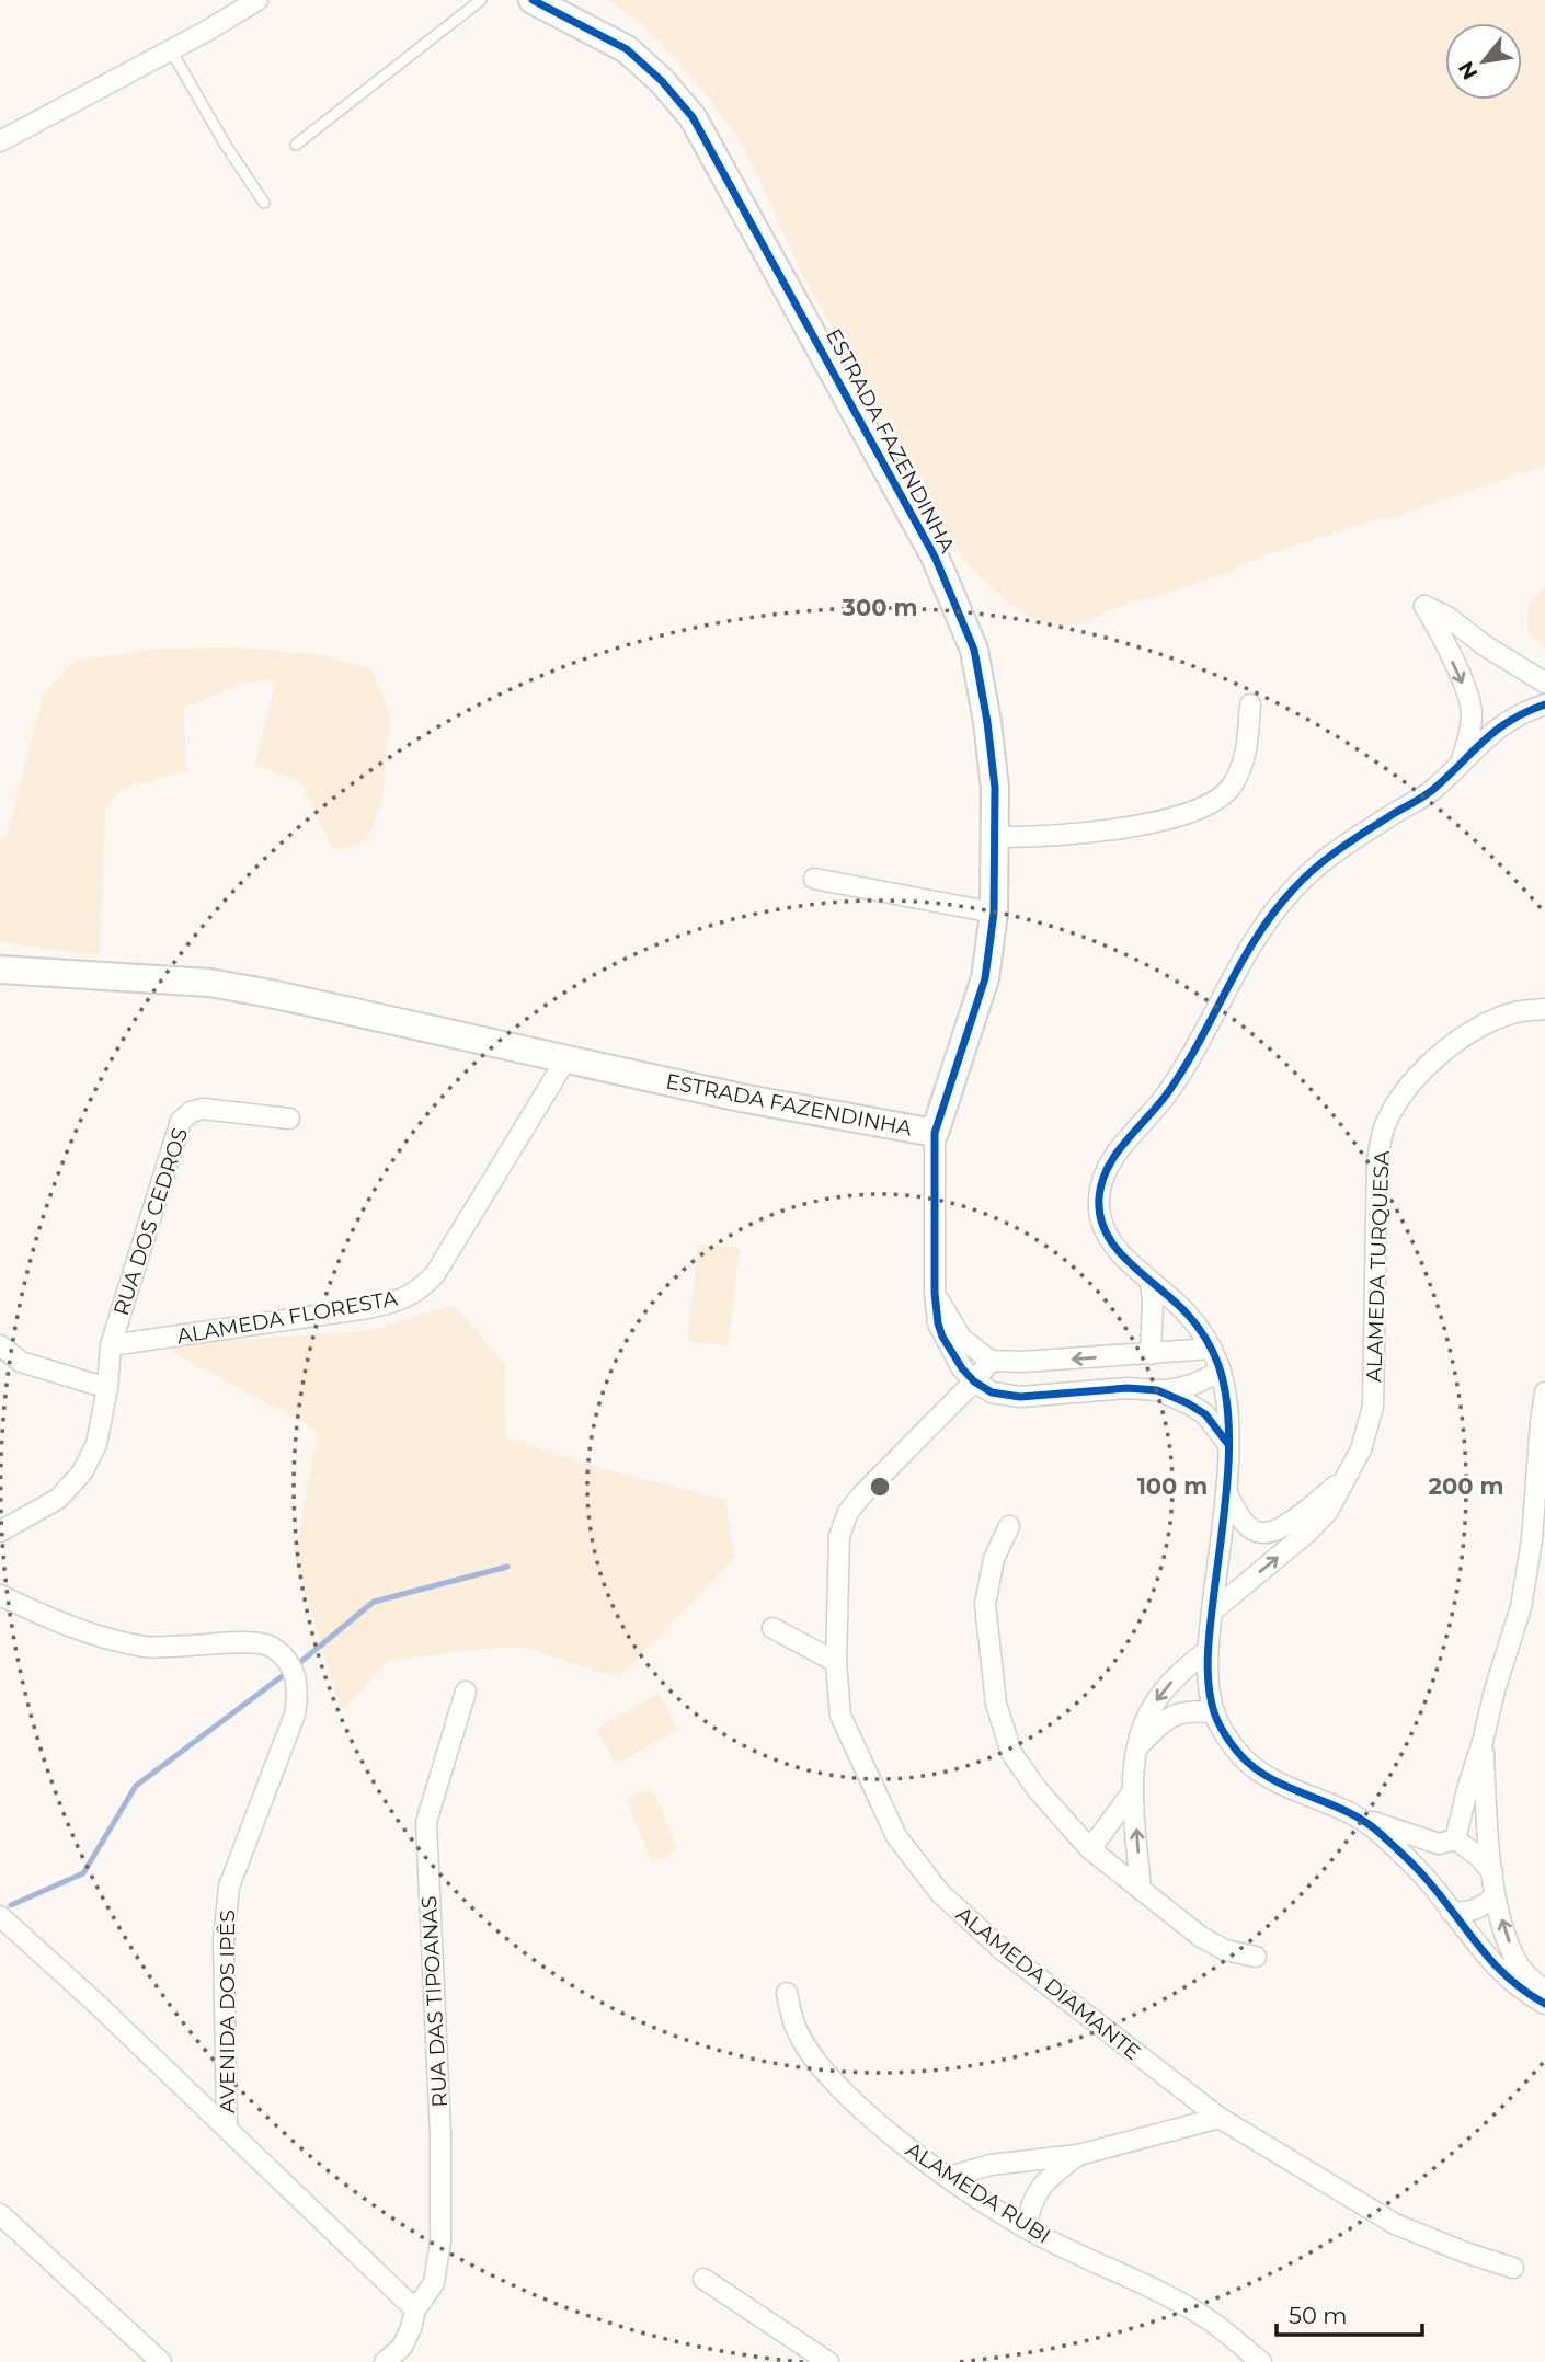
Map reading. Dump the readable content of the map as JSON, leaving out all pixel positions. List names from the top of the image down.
{
  "streets": {
    "street": [
      "ESTRADA FAZENDINHA",
      "RUA DOS CEDROS",
      "ALAMEDA TURQUESA",
      "ALAMEDA FLORESTA",
      "ALAMEDA DIAMANTE",
      "RUA DAS TIPOANAS",
      "AVENIDA DOS IPÊS",
      "ALAMEDA RUBI"
    ]
  },
  "crossings": [
    ["ESTRADA FAZENDINHA", "ALAMEDA FLORESTA"],
    ["RUA DOS CEDROS", "ALAMEDA FLORESTA"]
  ],
  "scale_bar": "50 m",
  "north": "bottom left",
  "rings": ["300 m", "100 m", "200 m"]
}
